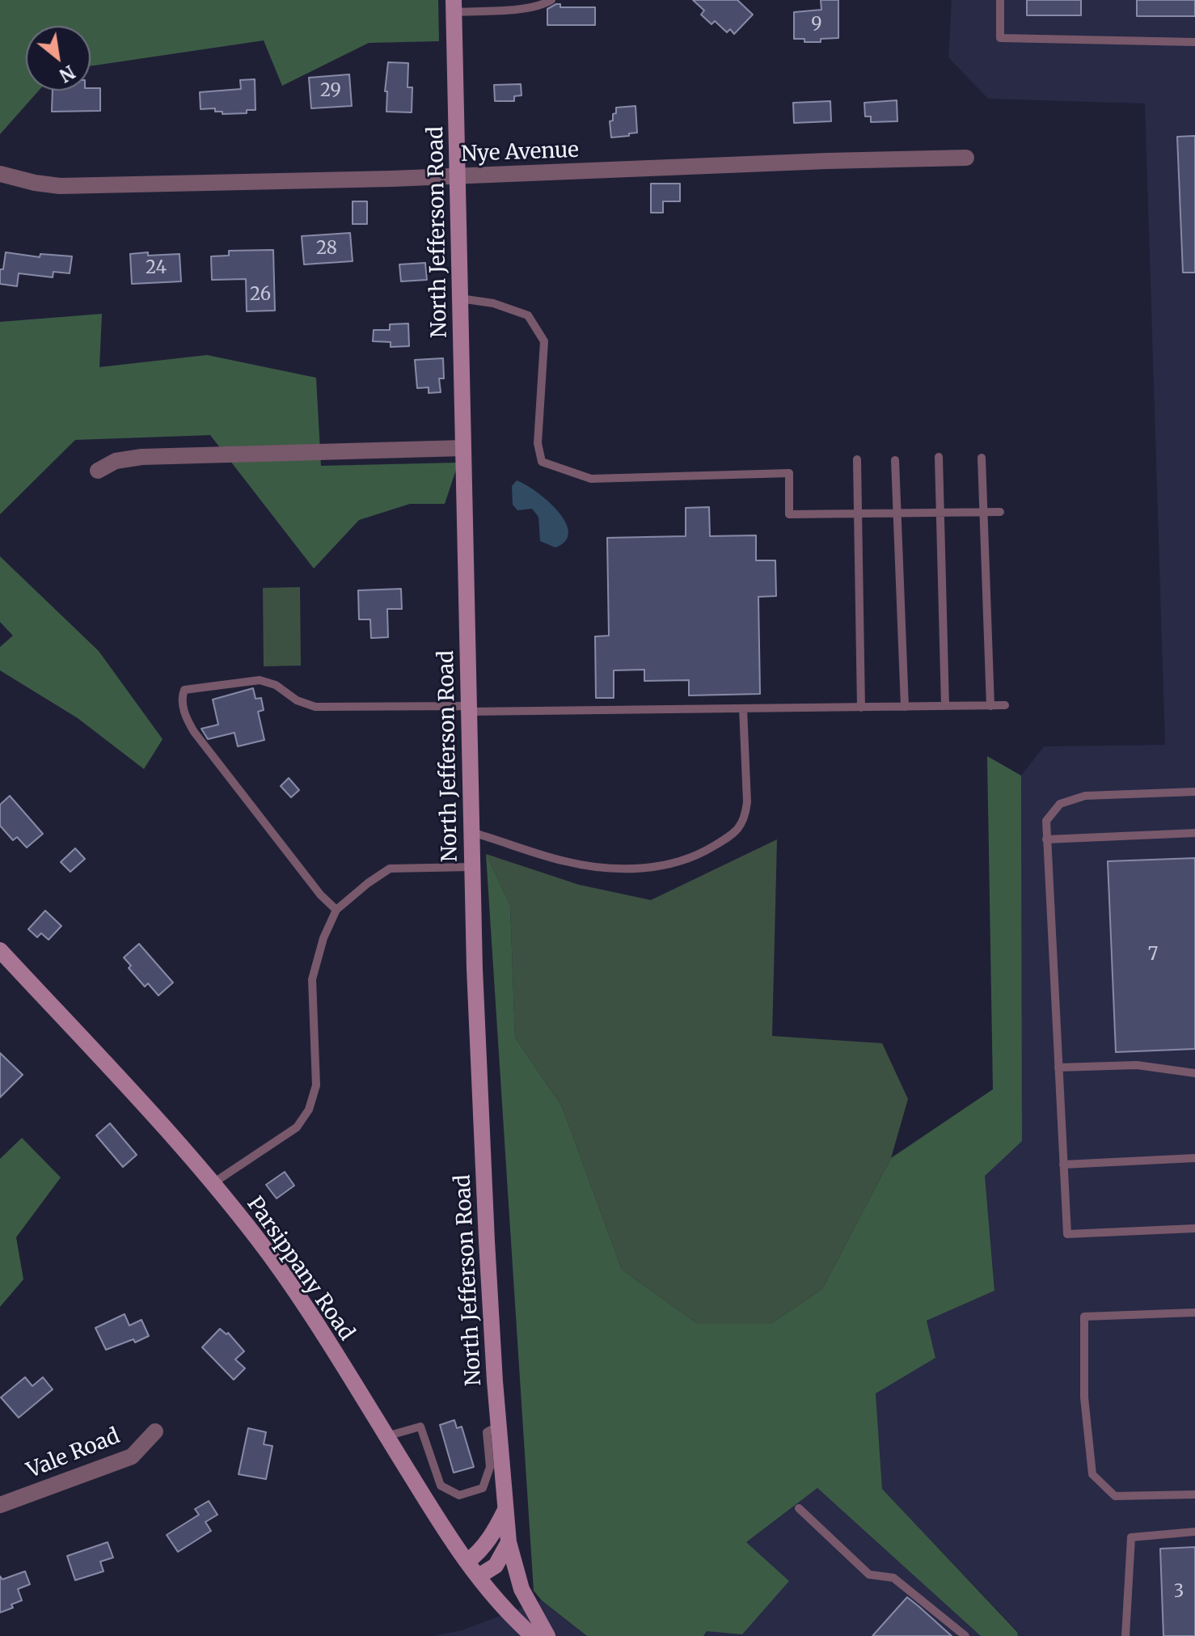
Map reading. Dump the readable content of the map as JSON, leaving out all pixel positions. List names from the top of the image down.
{
  "streets": {
    "street": [
      "Nye Avenue",
      "North Jefferson Road",
      "Parsippany Road",
      "Vale Road"
    ]
  },
  "crossings": [
    ["Nye Avenue", "North Jefferson Road"]
  ],
  "house_numbers": [
    "9",
    "29",
    "28",
    "24",
    "26",
    "7",
    "3"
  ],
  "north": "bottom right"
}
